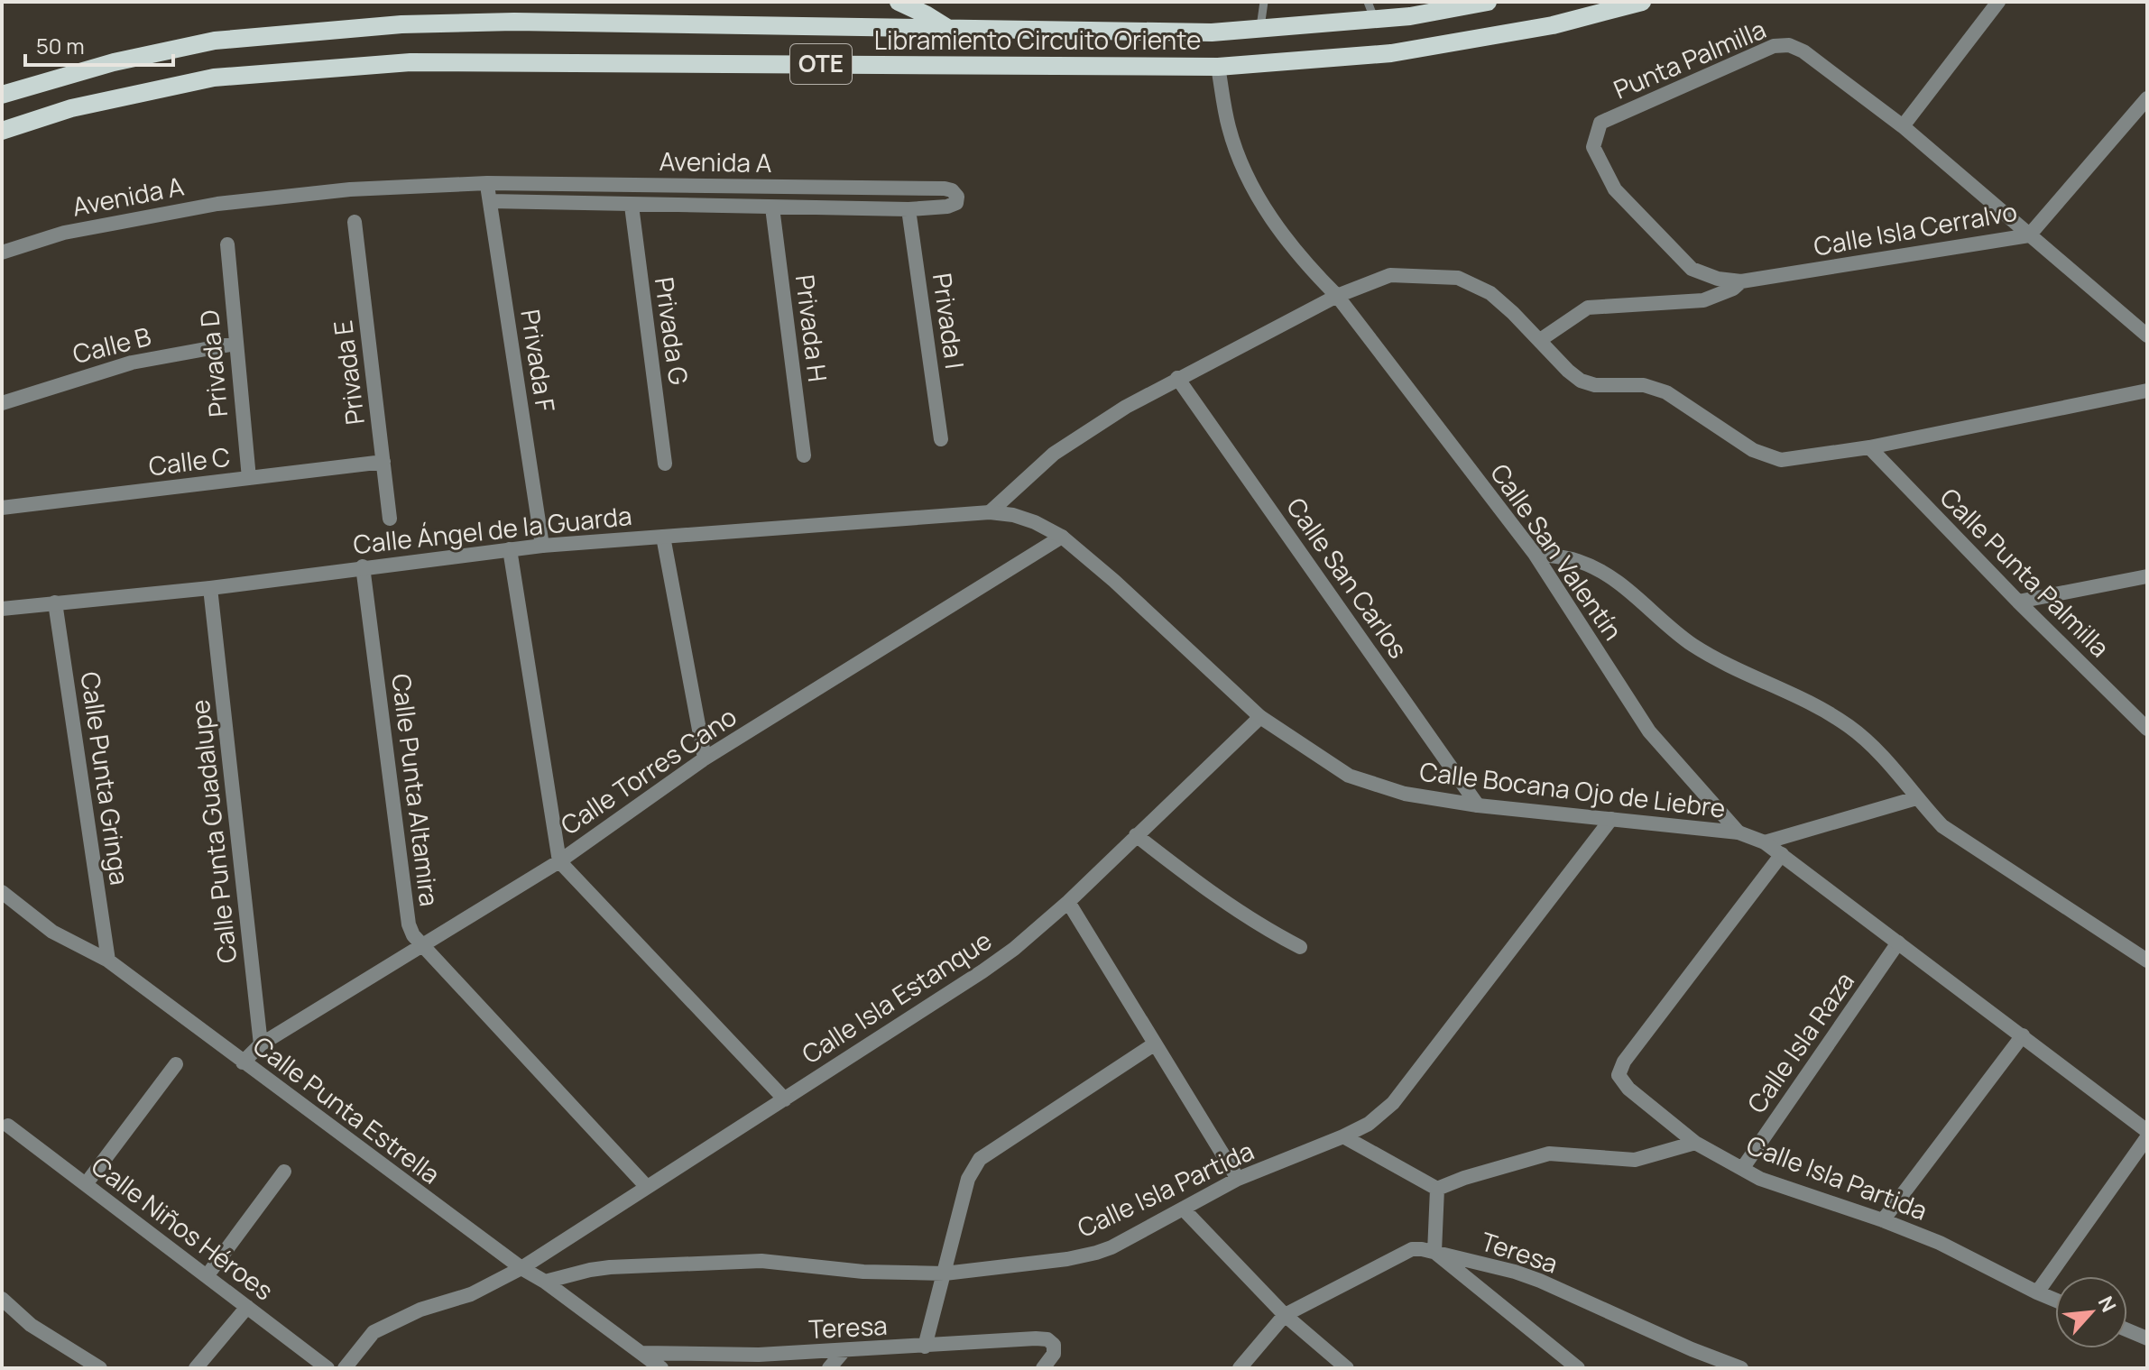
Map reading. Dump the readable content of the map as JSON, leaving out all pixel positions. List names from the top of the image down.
{
  "streets": {
    "main road": ["Libramiento Circuito Oriente", "OTE"],
    "street": [
      "Punta Palmilla",
      "Avenida A",
      "Calle Isla Cerralvo",
      "Privada I",
      "Privada H",
      "Privada G",
      "Calle B",
      "Privada F",
      "Privada D",
      "Privada E",
      "Calle C",
      "Calle Ángel de la Guarda",
      "Calle San Valentín",
      "Calle Punta Palmilla",
      "Calle San Carlos",
      "Calle Torres Cano",
      "Calle Punta Gringa",
      "Calle Punta Altamira",
      "Calle Bocana Ojo de Liebre",
      "Calle Punta Guadalupe",
      "Calle Isla Estanque",
      "Calle Isla Raza",
      "Calle Punta Estrella",
      "Calle Isla Partida",
      "Calle Niños Héroes",
      "Teresa"
    ]
  },
  "crossings": [
    ["Libramiento Circuito Oriente", "Calle San Valentín"],
    ["Punta Palmilla", "Calle Isla Cerralvo"],
    ["Avenida A", "Privada I"],
    ["Avenida A", "Privada H"],
    ["Avenida A", "Privada G"],
    ["Avenida A", "Privada F"],
    ["Calle B", "Privada D"],
    ["Privada F", "Calle Ángel de la Guarda"],
    ["Privada D", "Calle C"],
    ["Privada E", "Calle C"],
    ["Calle Ángel de la Guarda", "Calle Punta Gringa"],
    ["Calle Ángel de la Guarda", "Calle Punta Altamira"],
    ["Calle Ángel de la Guarda", "Calle Bocana Ojo de Liebre"],
    ["Calle Ángel de la Guarda", "Calle Punta Guadalupe"],
    ["Calle San Valentín", "Calle Bocana Ojo de Liebre"],
    ["Calle San Carlos", "Calle Bocana Ojo de Liebre"],
    ["Calle Torres Cano", "Calle Punta Altamira"],
    ["Calle Torres Cano", "Calle Bocana Ojo de Liebre"],
    ["Calle Torres Cano", "Calle Punta Guadalupe"],
    ["Calle Punta Gringa", "Calle Punta Estrella"],
    ["Calle Punta Altamira", "Calle Isla Estanque"],
    ["Calle Bocana Ojo de Liebre", "Calle Isla Estanque"],
    ["Calle Bocana Ojo de Liebre", "Calle Isla Raza"],
    ["Calle Bocana Ojo de Liebre", "Calle Isla Partida"],
    ["Calle Isla Estanque", "Calle Punta Estrella"],
    ["Calle Isla Raza", "Calle Isla Partida"],
    ["Calle Punta Estrella", "Calle Isla Partida"],
    ["Calle Punta Estrella", "Teresa"]
  ],
  "scale_bar": "50 m",
  "north": "top right"
}
